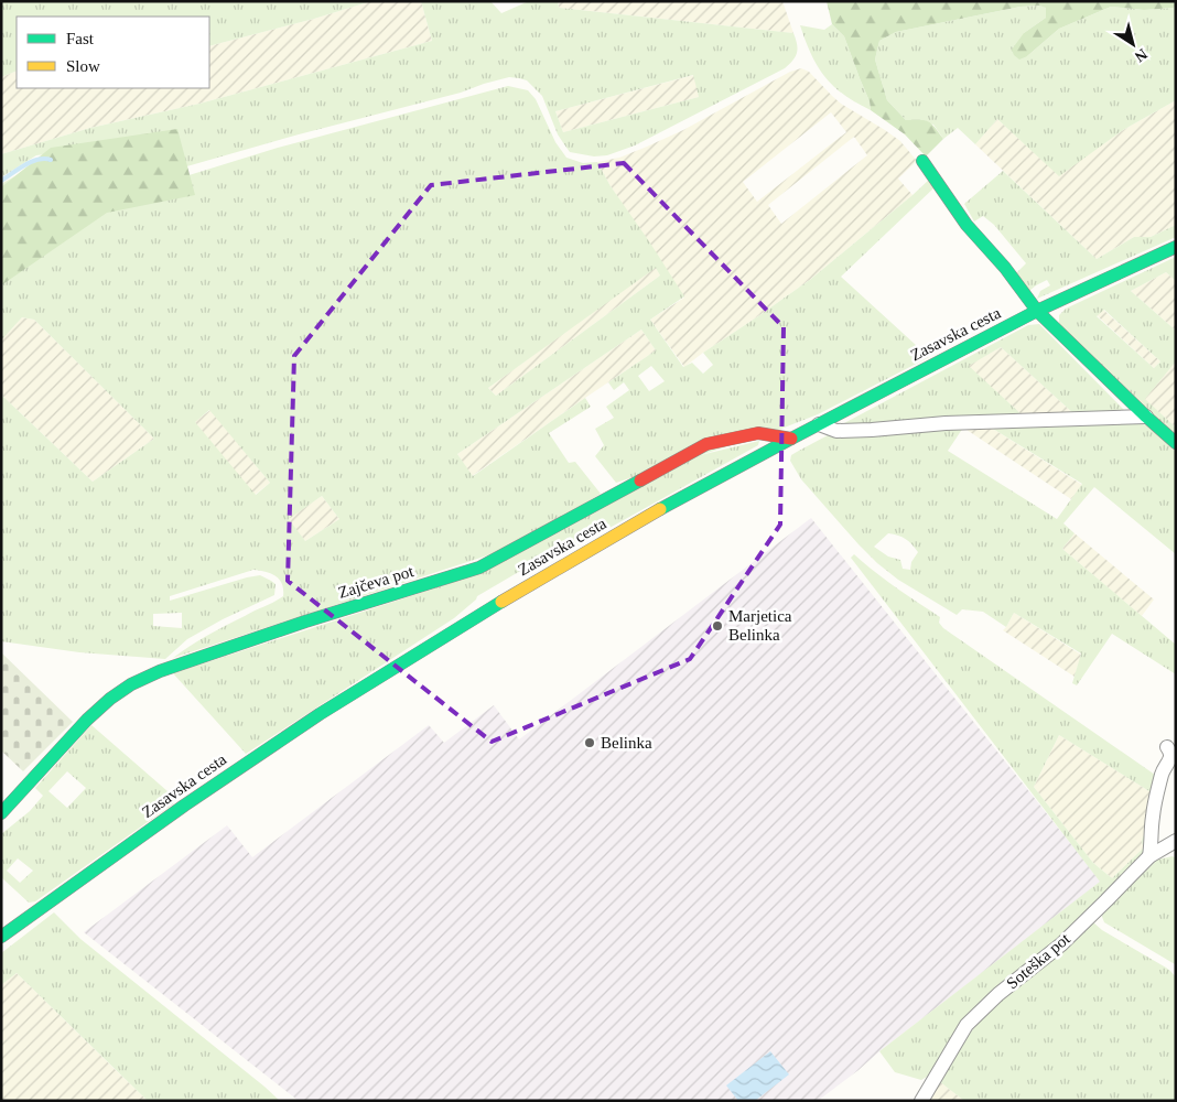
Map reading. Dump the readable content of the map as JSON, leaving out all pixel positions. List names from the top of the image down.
{
  "streets": {
    "main road": ["Zasavska cesta", "Zajčeva pot"],
    "street": ["Soteška pot"]
  },
  "crossings": [
    ["Zasavska cesta", "Zajčeva pot"]
  ],
  "places": ["Marjetica Belinka", "Belinka"],
  "legend": ["Fast", "Slow"],
  "north": "bottom right"
}
